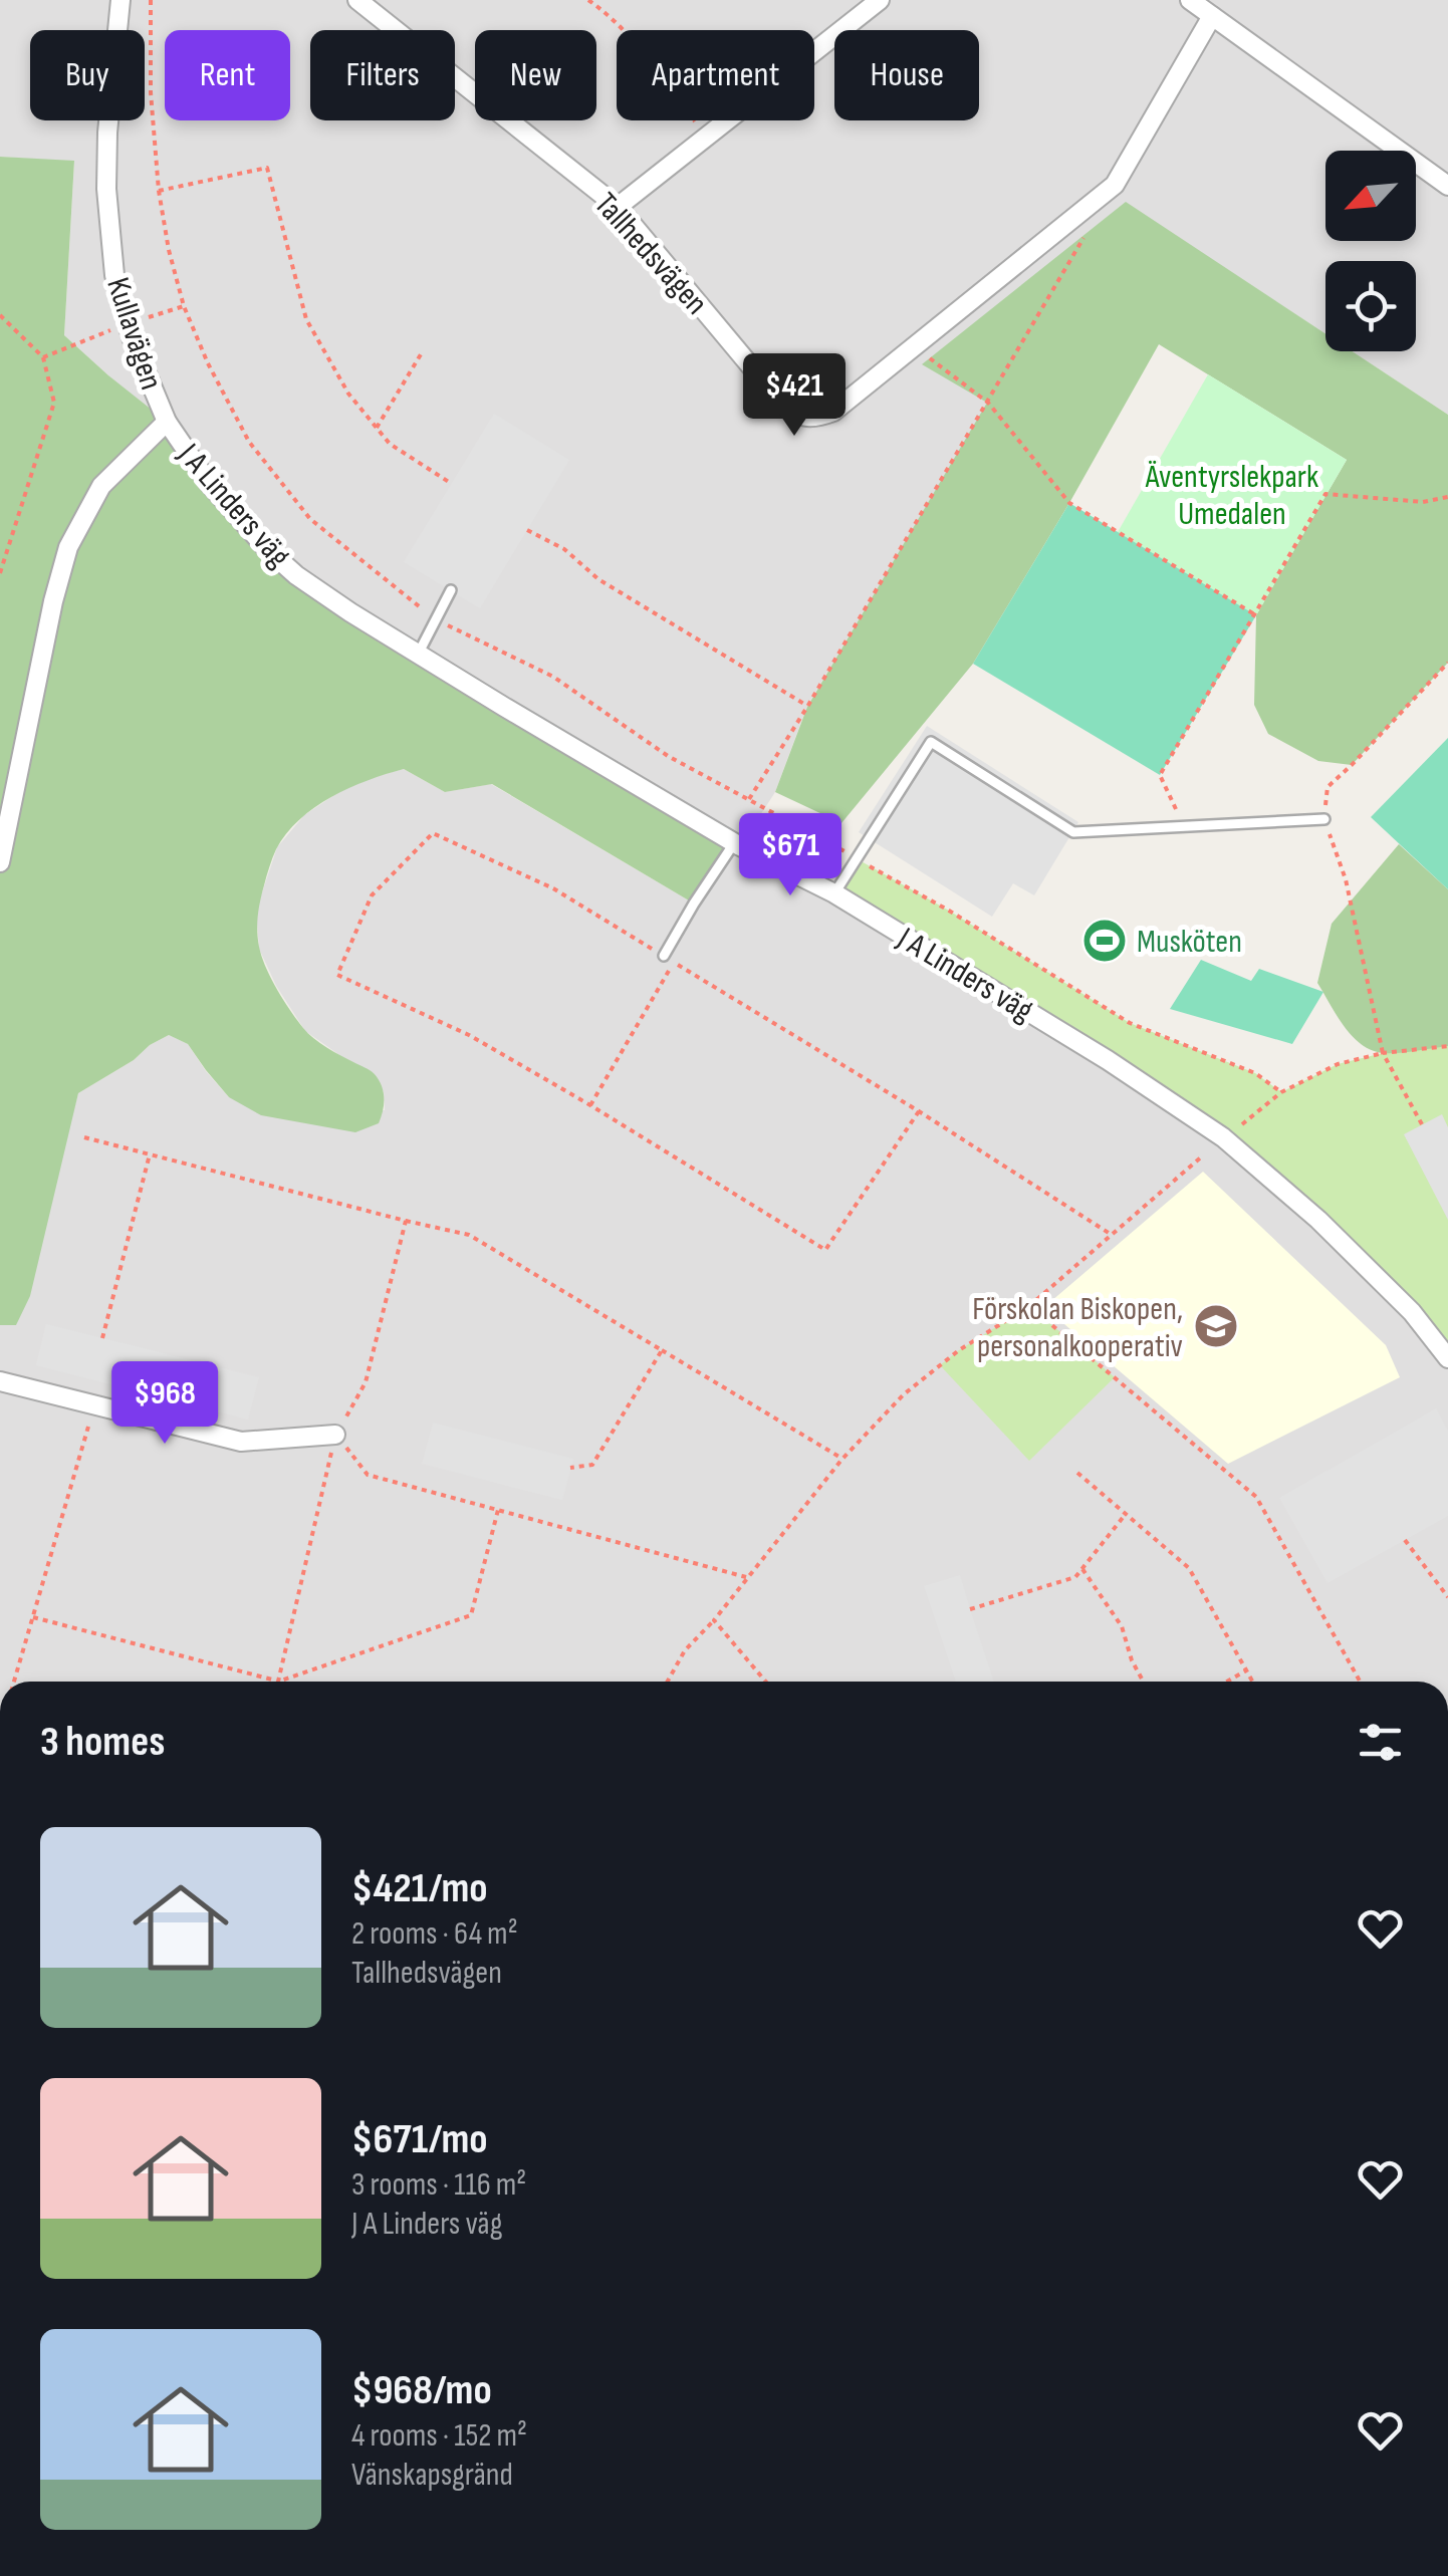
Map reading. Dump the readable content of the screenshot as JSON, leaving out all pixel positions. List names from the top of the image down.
{
  "streets": {
    "street": ["Tallhedsvägen", "Kullavägen", "J A Linders väg"]
  },
  "crossings": [
    ["Kullavägen", "J A Linders väg"]
  ],
  "parks": ["Äventyrslekpark Umedalen"],
  "places": {
    "sports": ["Musköten"],
    "school or university": ["Förskolan Biskopen, personalkooperativ"]
  },
  "north": "bottom left",
  "page": {
    "chip": [
      "Buy",
      "Rent",
      "Filters",
      "New",
      "Apartment",
      "House"
    ],
    "price": ["$421", "$671", "$968"],
    "heading": "3 homes",
    "list": [
      {
        "name": "$421/mo",
        "note": "2 rooms · 64 m² · Tallhedsvägen"
      },
      {
        "name": "$671/mo",
        "note": "3 rooms · 116 m² · J A Linders väg"
      },
      {
        "name": "$968/mo",
        "note": "4 rooms · 152 m² · Vänskapsgränd"
      }
    ]
  }
}
